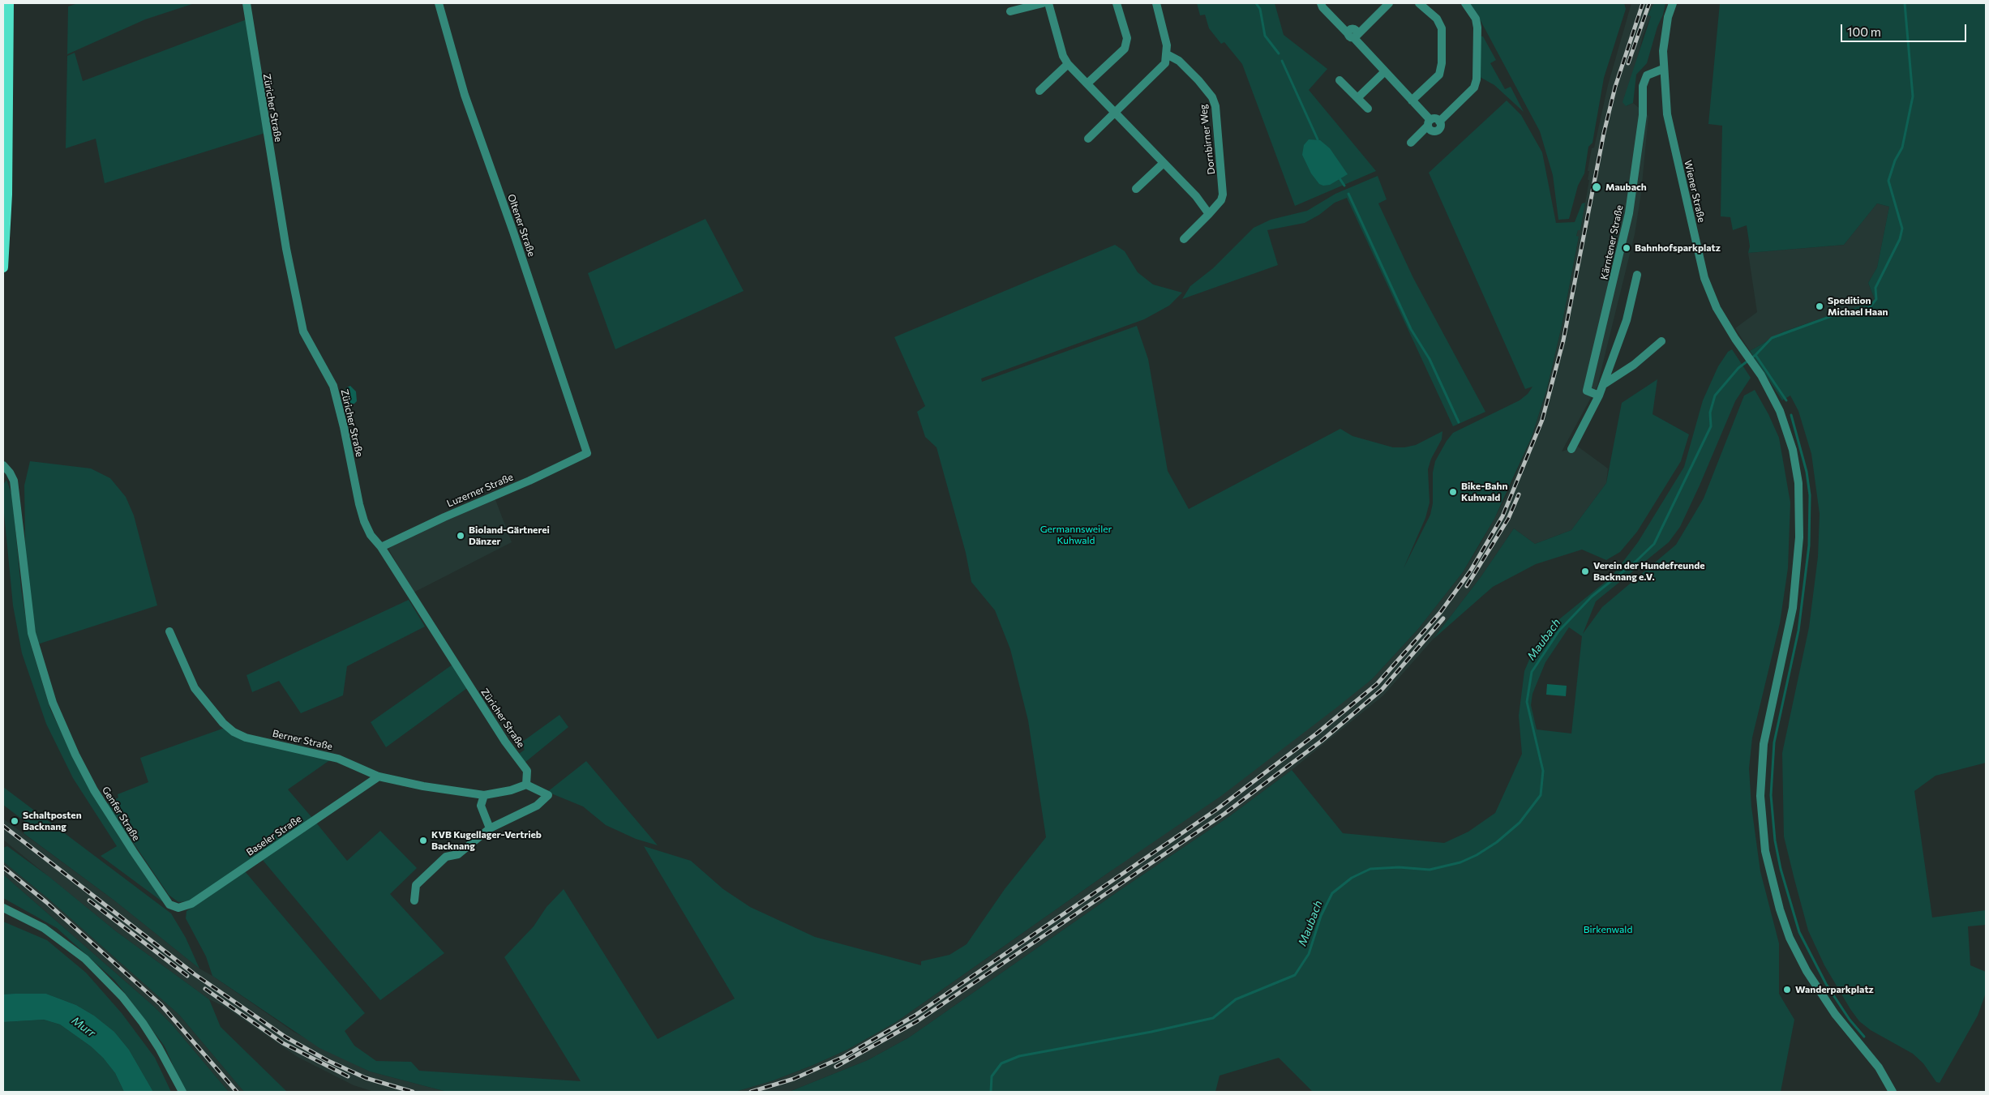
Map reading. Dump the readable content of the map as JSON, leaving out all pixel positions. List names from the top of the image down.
{
  "streets": {
    "street": [
      "Züricher Straße",
      "Dornbirner Weg",
      "Wiener Straße",
      "Oltener Straße",
      "Kärntener Straße",
      "Luzerner Straße",
      "Berner Straße",
      "Genfer Straße",
      "Baseler Straße"
    ]
  },
  "crossings": [
    ["Züricher Straße", "Luzerner Straße"],
    ["Züricher Straße", "Berner Straße"],
    ["Wiener Straße", "Kärntener Straße"],
    ["Oltener Straße", "Luzerner Straße"],
    ["Berner Straße", "Baseler Straße"],
    ["Genfer Straße", "Baseler Straße"]
  ],
  "water": ["Maubach", "Murr"],
  "parks": ["Germannsweiler Kuhwald", "Birkenwald"],
  "places": [
    "Maubach",
    "Bahnhofsparkplatz",
    "Spedition Michael Haan",
    "Bike-Bahn Kuhwald",
    "Bioland-Gärtnerei Dänzer",
    "Verein der Hundefreunde Backnang e.V.",
    "Schaltposten Backnang",
    "KVB Kugellager-Vertrieb Backnang",
    "Wanderparkplatz"
  ],
  "scale_bar": "100 m"
}
